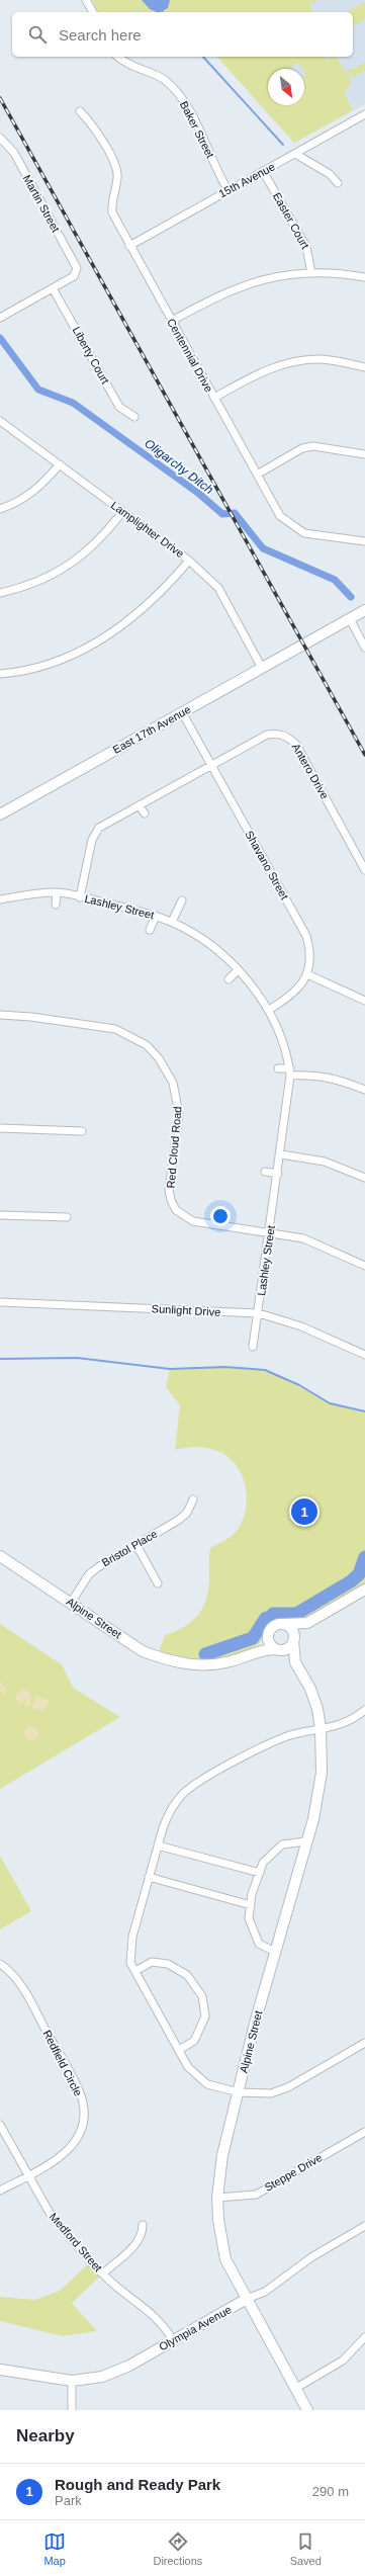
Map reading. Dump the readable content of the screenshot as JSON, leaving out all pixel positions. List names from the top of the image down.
{
  "streets": {
    "street": [
      "Baker Street",
      "15th Avenue",
      "Martin Street",
      "Easter Court",
      "Liberty Court",
      "Centennial Drive",
      "Lamplighter Drive",
      "East 17th Avenue",
      "Antero Drive",
      "Shavano Street",
      "Lashley Street",
      "Red Cloud Road",
      "Sunlight Drive",
      "Bristol Place",
      "Alpine Street",
      "Redfield Circle",
      "Steppe Drive",
      "Medford Street",
      "Olympia Avenue"
    ]
  },
  "crossings": [
    ["Baker Street", "15th Avenue"],
    ["15th Avenue", "Easter Court"],
    ["15th Avenue", "Centennial Drive"],
    ["Martin Street", "Liberty Court"],
    ["Lamplighter Drive", "East 17th Avenue"],
    ["East 17th Avenue", "Shavano Street"],
    ["Antero Drive", "Shavano Street"],
    ["Antero Drive", "Lashley Street"],
    ["Lashley Street", "Red Cloud Road"],
    ["Lashley Street", "Sunlight Drive"],
    ["Bristol Place", "Alpine Street"],
    ["Alpine Street", "Steppe Drive"],
    ["Alpine Street", "Olympia Avenue"],
    ["Redfield Circle", "Medford Street"],
    ["Medford Street", "Olympia Avenue"]
  ],
  "water": ["Oligarchy Ditch"],
  "north": "bottom right",
  "page": {
    "search": "Search here",
    "pins": "1",
    "heading": "Nearby",
    "list": [
      {
        "mark": "1",
        "name": "Rough and Ready Park",
        "note": "Park",
        "value": "290 m"
      }
    ],
    "nav": ["Map", "Directions", "Saved"]
  }
}
